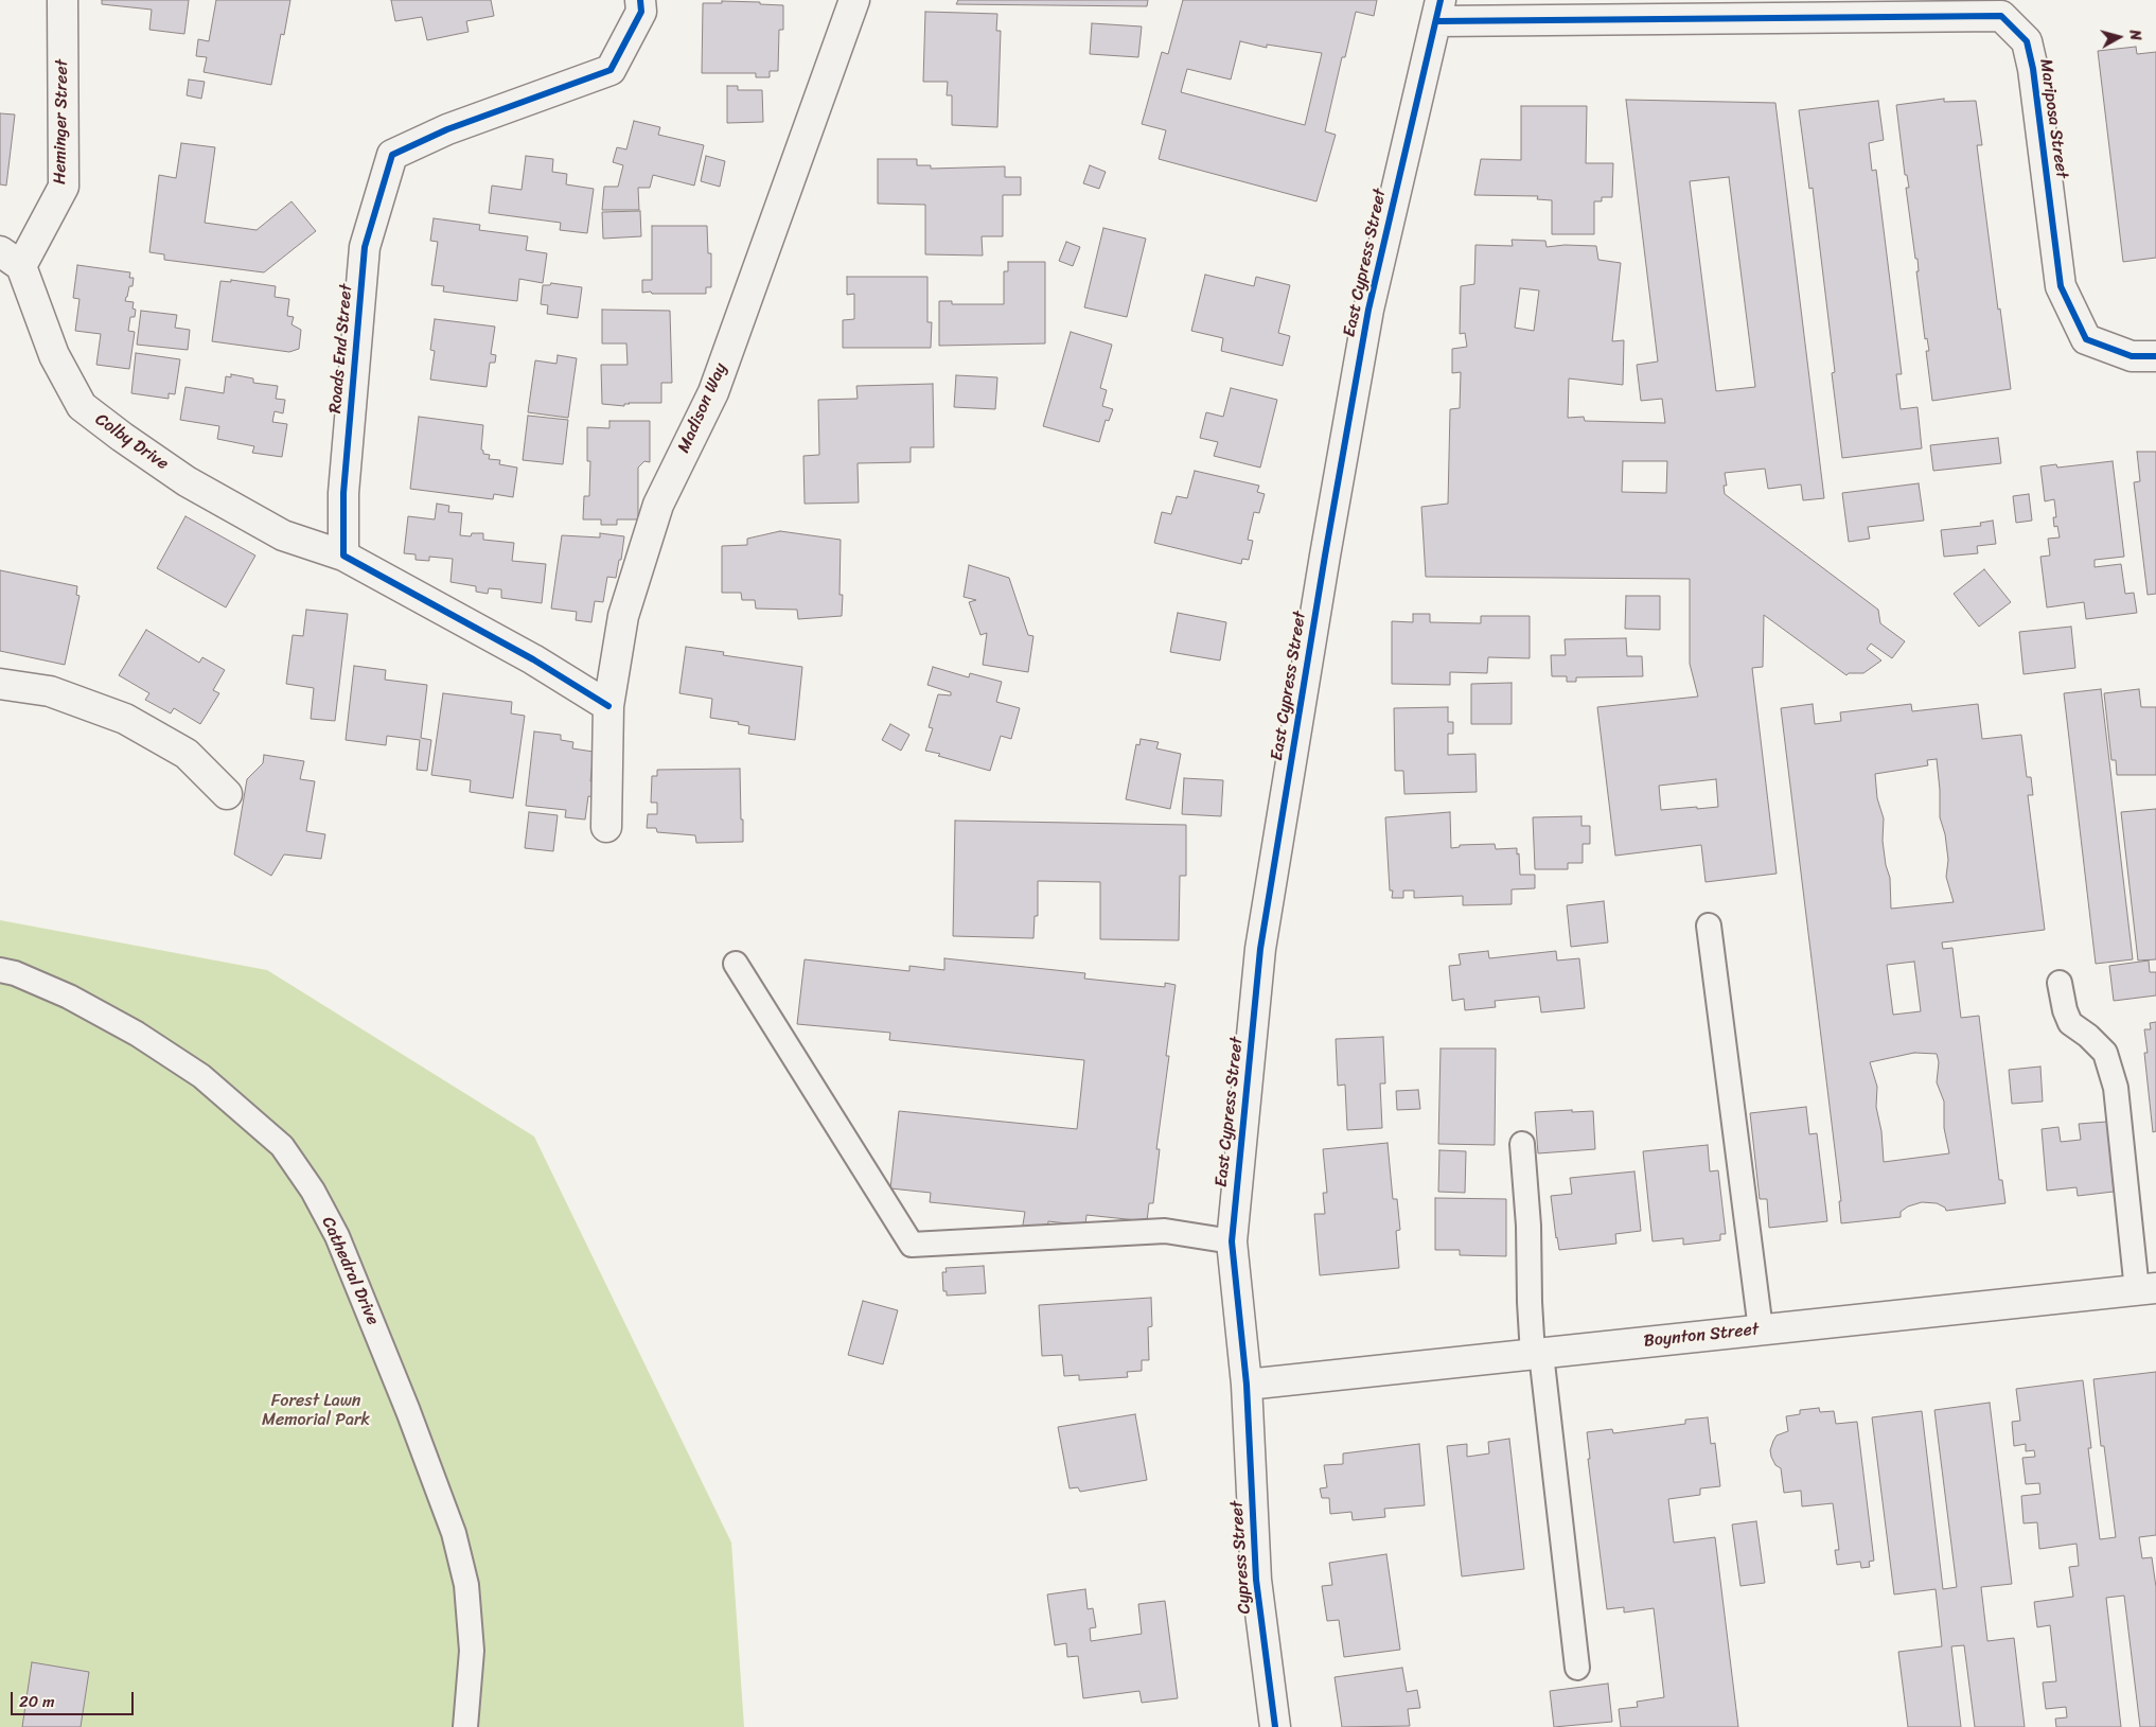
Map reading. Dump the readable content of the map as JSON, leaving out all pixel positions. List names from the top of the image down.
{
  "streets": {
    "street": [
      "Mariposa Street",
      "Heminger Street",
      "East Cypress Street",
      "Roads End Street",
      "Madison Way",
      "Colby Drive",
      "Boynton Street",
      "Cypress Street"
    ],
    "lane": ["Cathedral Drive"]
  },
  "crossings": [
    ["Mariposa Street", "East Cypress Street"],
    ["Heminger Street", "Colby Drive"],
    ["East Cypress Street", "Boynton Street"],
    ["East Cypress Street", "Cypress Street"],
    ["Roads End Street", "Colby Drive"],
    ["Boynton Street", "Cypress Street"]
  ],
  "parks": ["Forest Lawn Memorial Park"],
  "scale_bar": "20 m",
  "north": "right"
}
